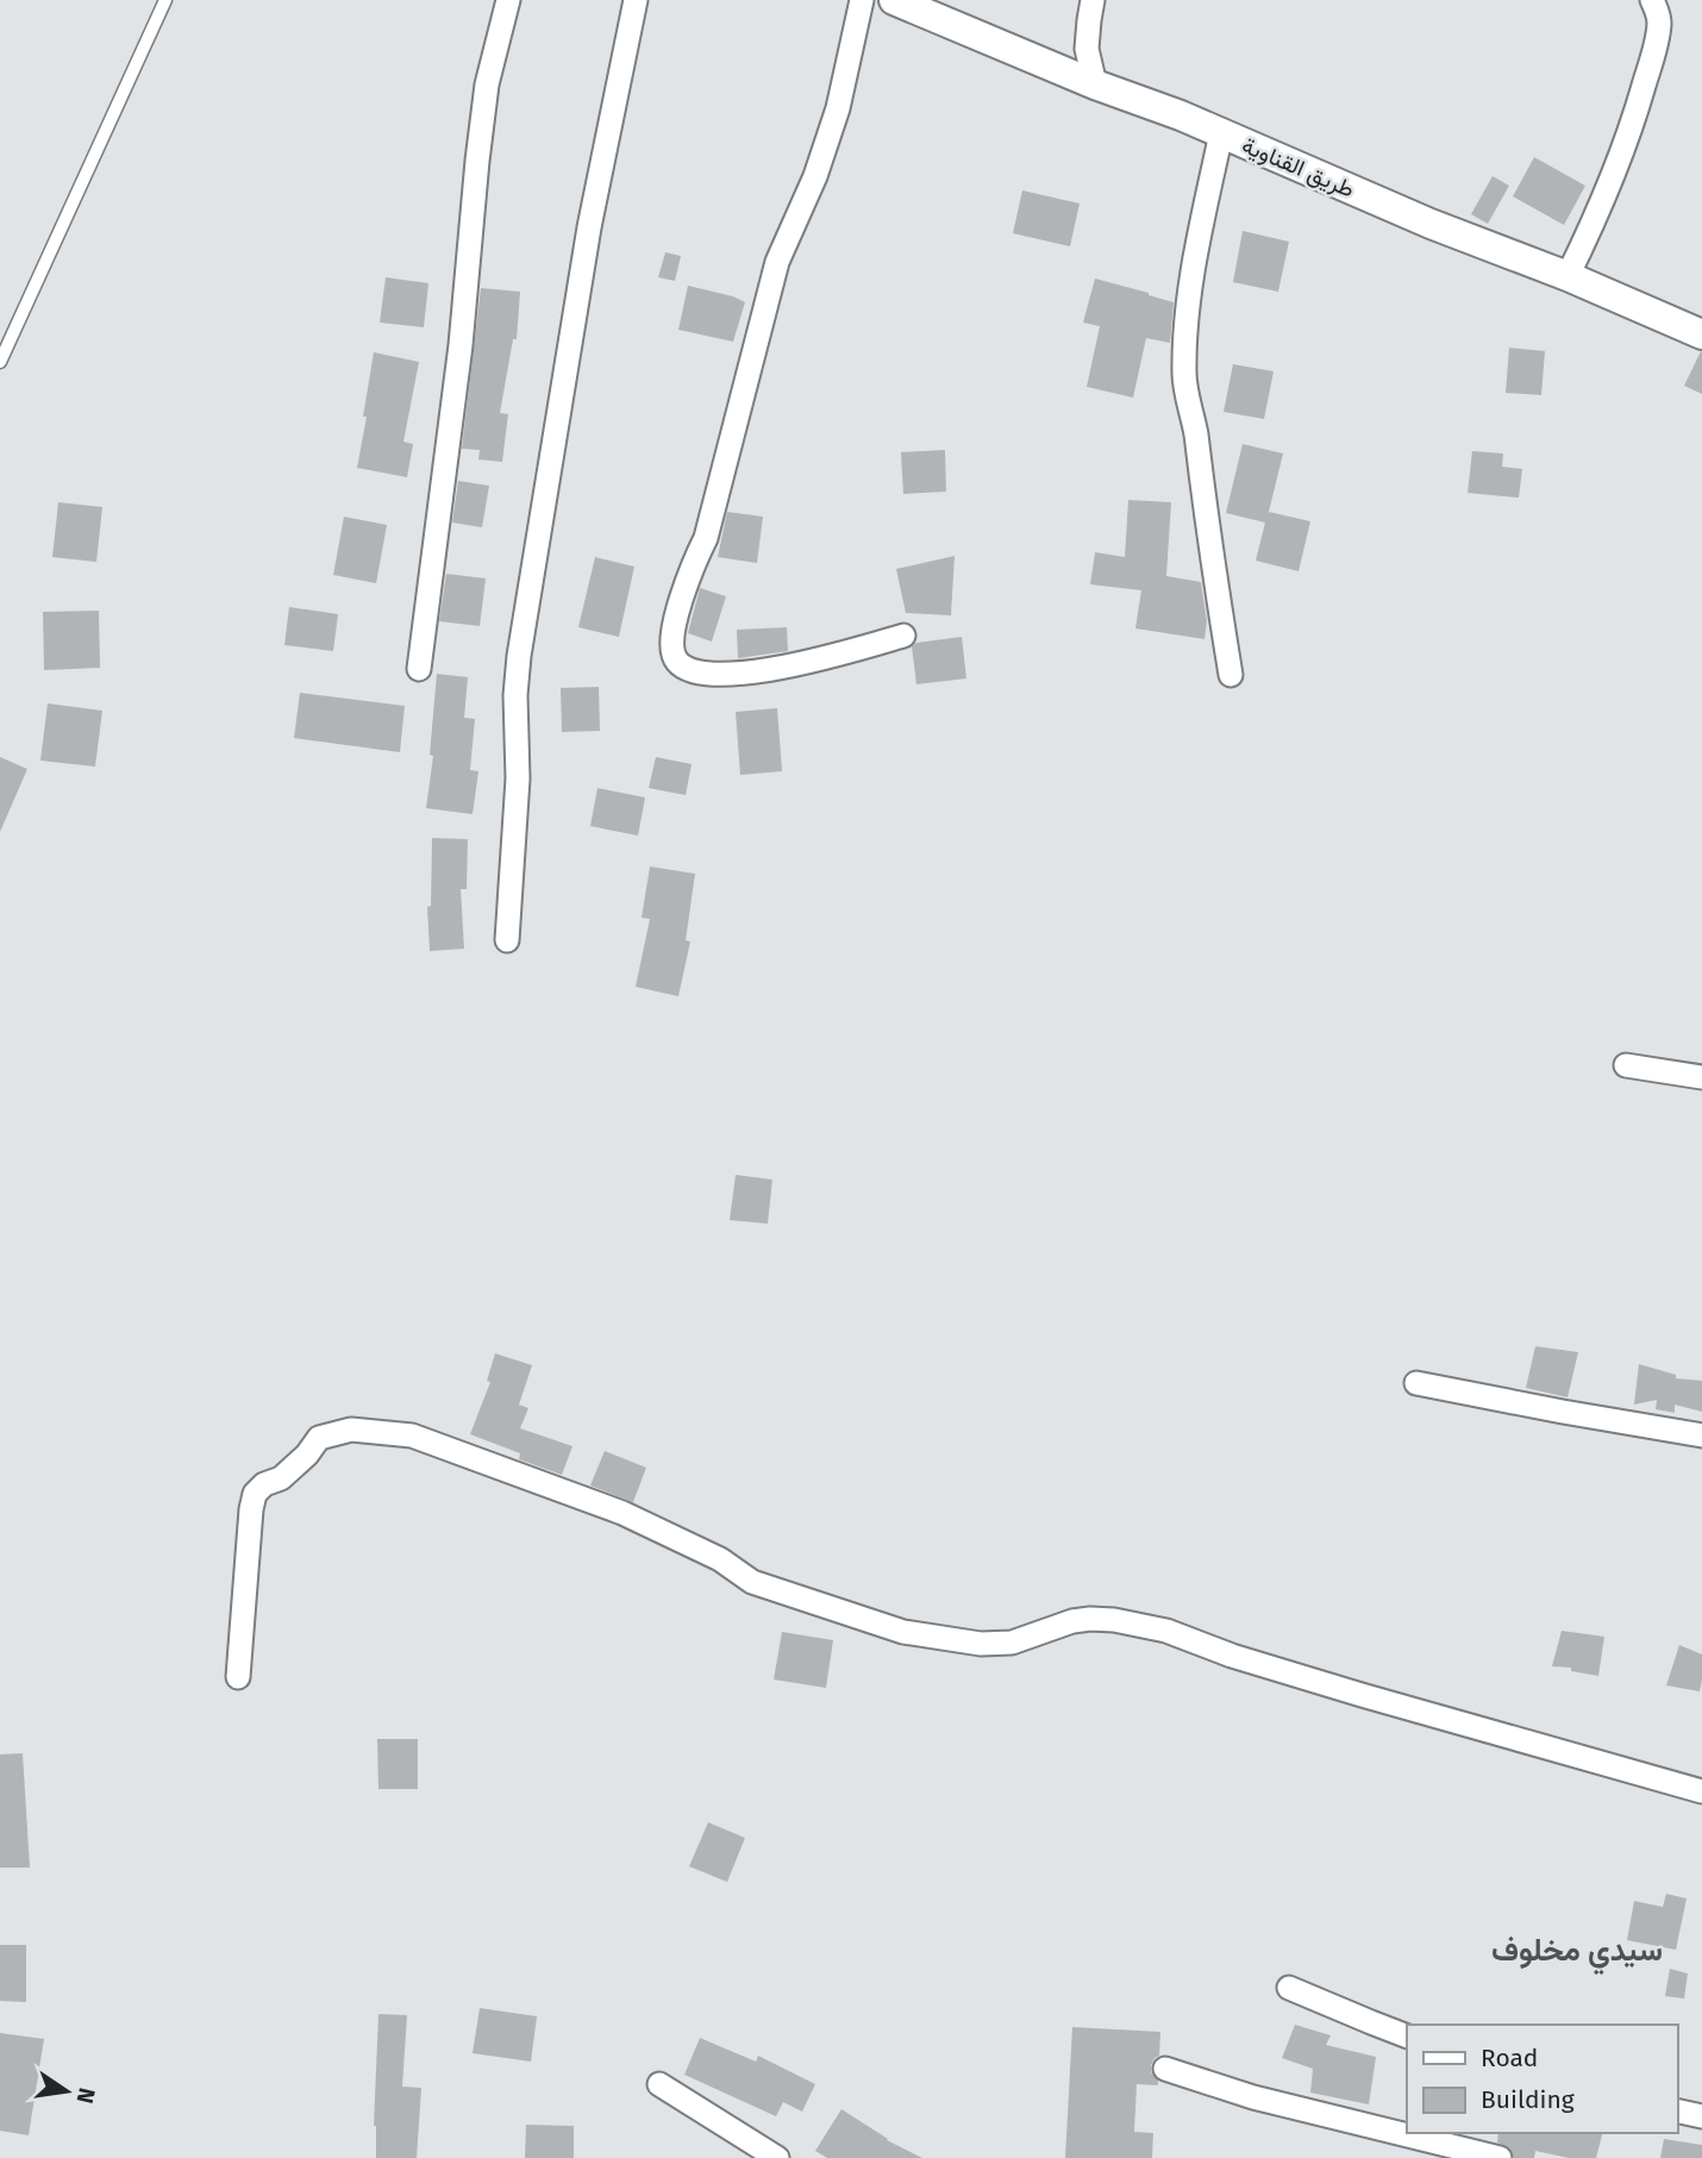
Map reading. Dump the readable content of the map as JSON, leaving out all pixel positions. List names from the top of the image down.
{
  "streets": {
    "street": ["طريق القناوية"]
  },
  "districts": ["سيدي مخلوف"],
  "legend": ["Road", "Building"],
  "north": "right"
}
